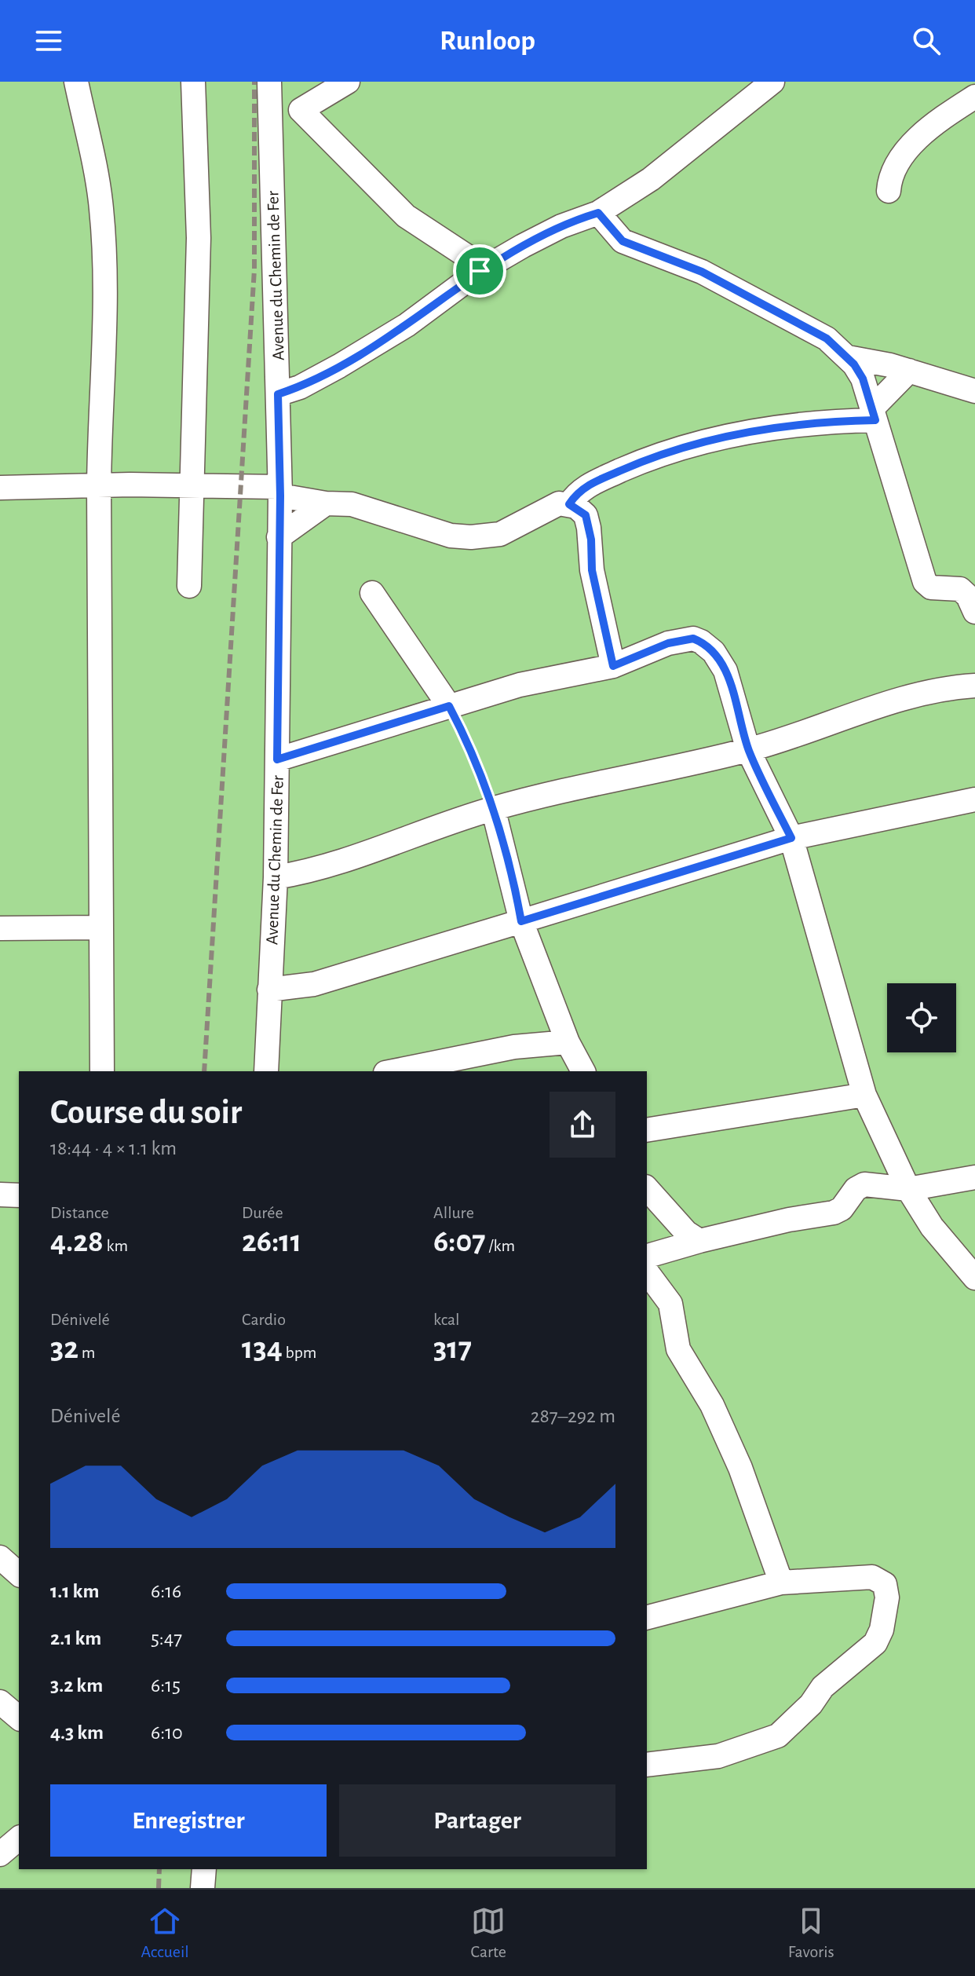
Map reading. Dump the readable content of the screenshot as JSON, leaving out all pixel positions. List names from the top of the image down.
{
  "streets": {
    "street": ["Avenue du Chemin de Fer"]
  },
  "page": {
    "header": "Runloop",
    "heading": ["Course du soir", "18:44 · 4 × 1.1 km"],
    "stats": [
      ["Distance", "4.28 km"],
      ["Durée", "26:11"],
      ["Allure", "6:07 /km"],
      ["Dénivelé", "32 m"],
      ["Cardio", "134 bpm"],
      ["kcal", "317"]
    ],
    "chart": ["Dénivelé", "287–292 m"],
    "list": [
      {
        "name": "1.1 km",
        "note": "6:16"
      },
      {
        "name": "2.1 km",
        "note": "5:47"
      },
      {
        "name": "3.2 km",
        "note": "6:15"
      },
      {
        "name": "4.3 km",
        "note": "6:10"
      }
    ],
    "buttons": ["Enregistrer", "Partager"],
    "tabs": ["Accueil", "Carte", "Favoris"]
  }
}
